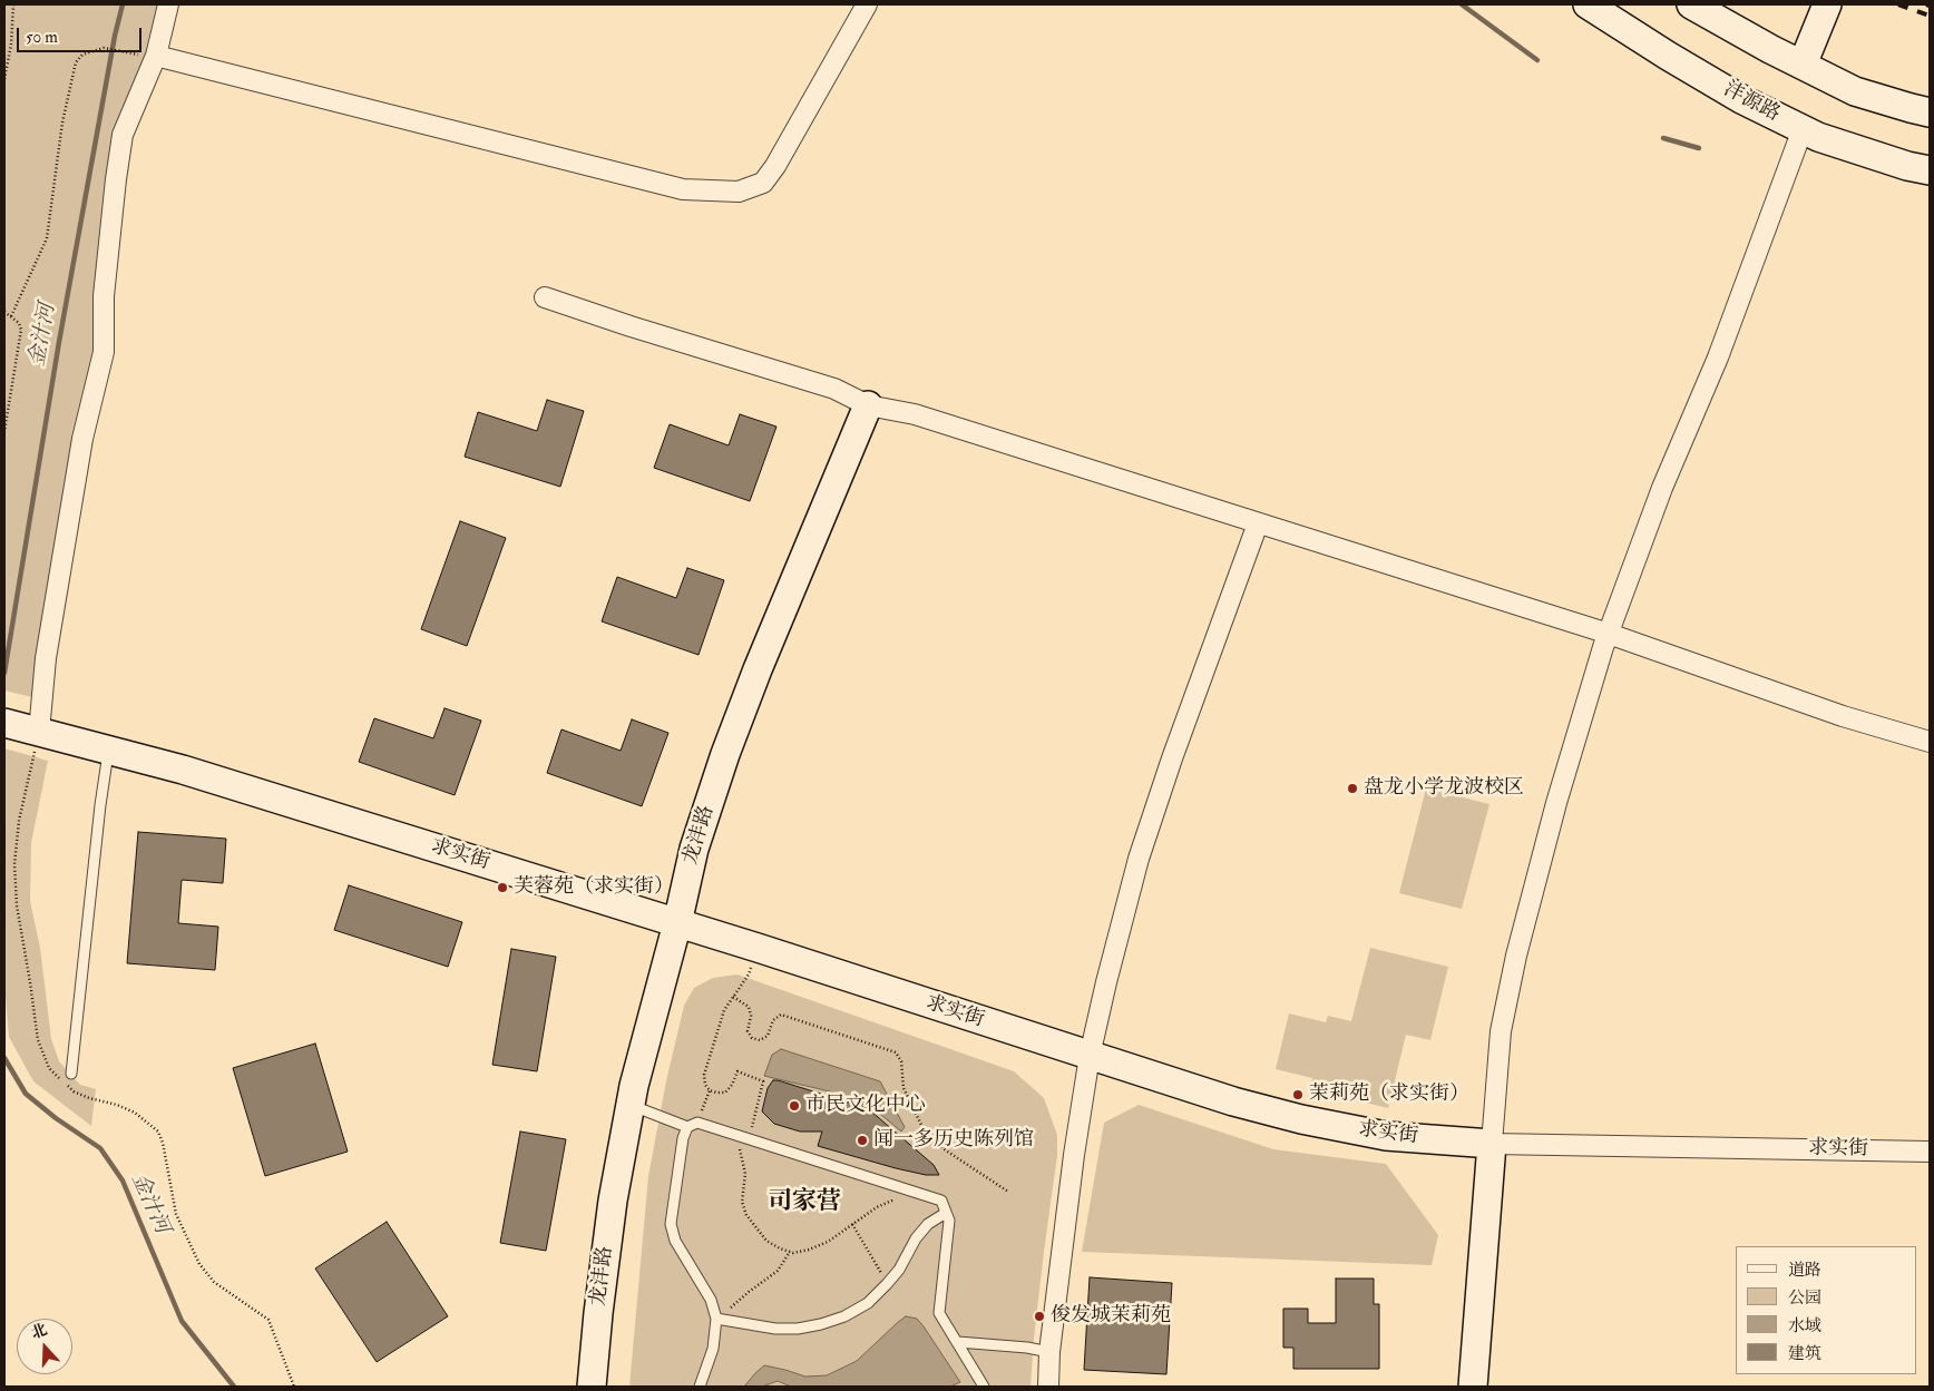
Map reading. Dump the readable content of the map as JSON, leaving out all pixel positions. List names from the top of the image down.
{
  "streets": {
    "street": ["沣源路", "龙沣路", "求实街"]
  },
  "crossings": [
    ["龙沣路", "求实街"]
  ],
  "districts": ["司家营"],
  "water": ["金汁河"],
  "places": [
    "盘龙小学龙波校区",
    "芙蓉苑（求实街）",
    "茉莉苑（求实街）",
    "市民文化中心",
    "闻一多历史陈列馆",
    "俊发城茉莉苑"
  ],
  "legend": [
    "道路",
    "公园",
    "水域",
    "建筑"
  ],
  "scale_bar": "50 m",
  "north": "top"
}
